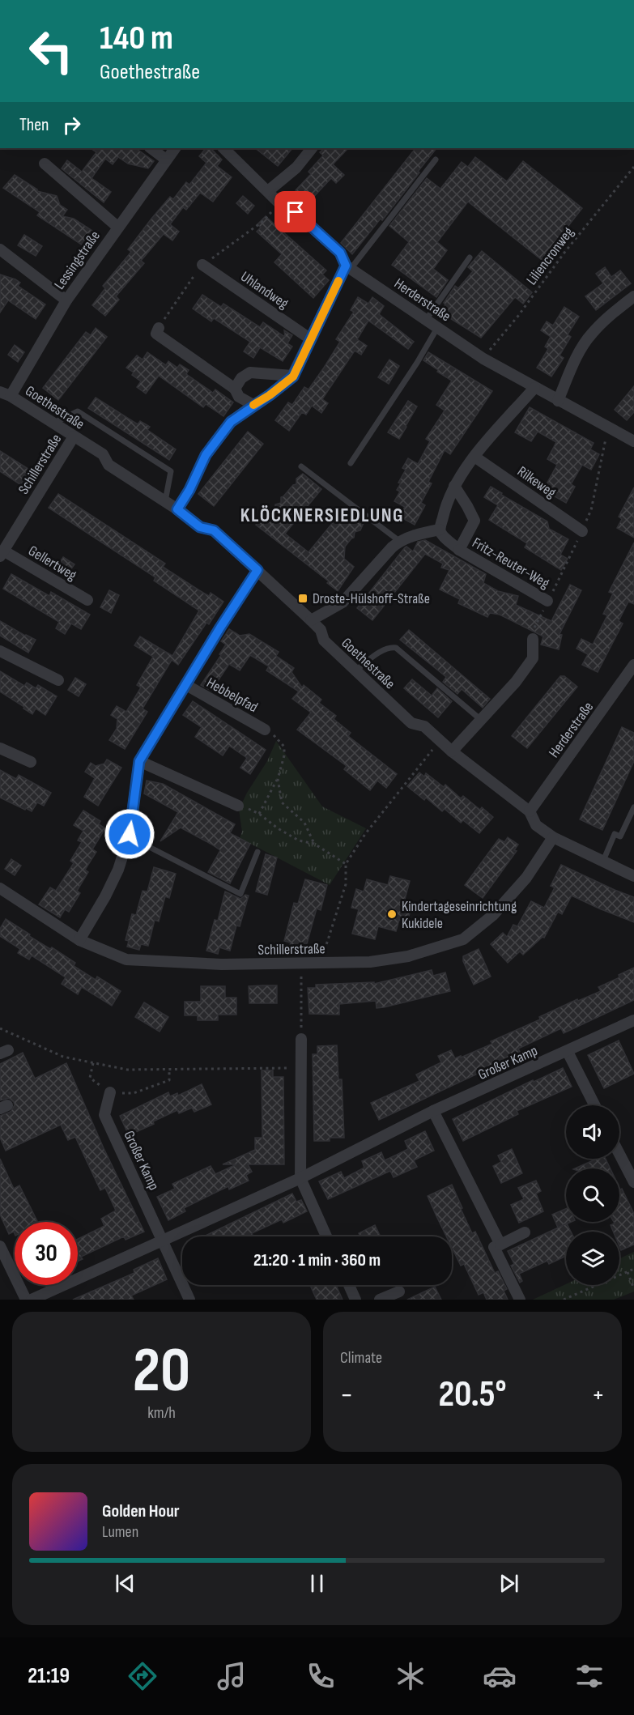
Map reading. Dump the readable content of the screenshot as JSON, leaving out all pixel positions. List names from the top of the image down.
{
  "streets": {
    "street": [
      "Lessingstraße",
      "Uhlandweg",
      "Herderstraße",
      "Goethestraße",
      "Schillerstraße",
      "Rilkeweg",
      "Gellertweg",
      "Fritz-Reuter-Weg",
      "Hebbelpfad",
      "Großer Kamp"
    ],
    "path": ["Liliencronweg"]
  },
  "crossings": [
    ["Liliencronweg", "Herderstraße"],
    ["Lessingstraße", "Goethestraße"],
    ["Herderstraße", "Goethestraße"],
    ["Goethestraße", "Schillerstraße"],
    ["Schillerstraße", "Gellertweg"]
  ],
  "districts": ["KLÖCKNERSIEDLUNG"],
  "places": {
    "transit": ["Droste-Hülshoff-Straße"],
    "other": ["Kindertageseinrichtung Kukidele"]
  },
  "page": {
    "turn": ["140 m", "Goethestraße"],
    "then": "Then",
    "limit": "30",
    "trip": "21:20 · 1 min · 360 m",
    "tile": [
      ["20", "km/h"],
      "Climate"
    ],
    "heat": ["−", "20.5°", "+"],
    "song": ["Golden Hour", "Lumen"],
    "tabs": "21:19"
  }
}
